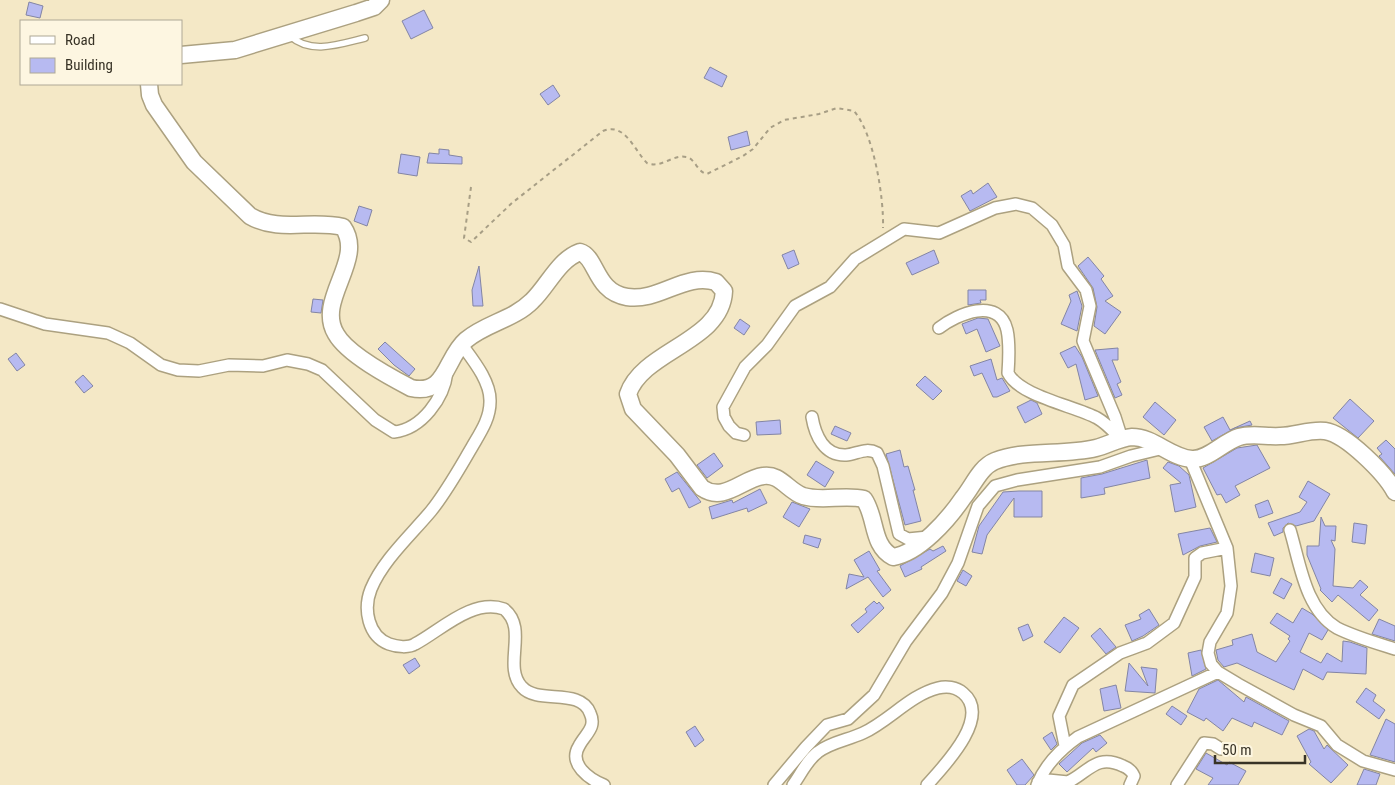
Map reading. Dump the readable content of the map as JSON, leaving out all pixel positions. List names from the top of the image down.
{
  "legend": ["Road", "Building"],
  "scale_bar": "50 m"
}
